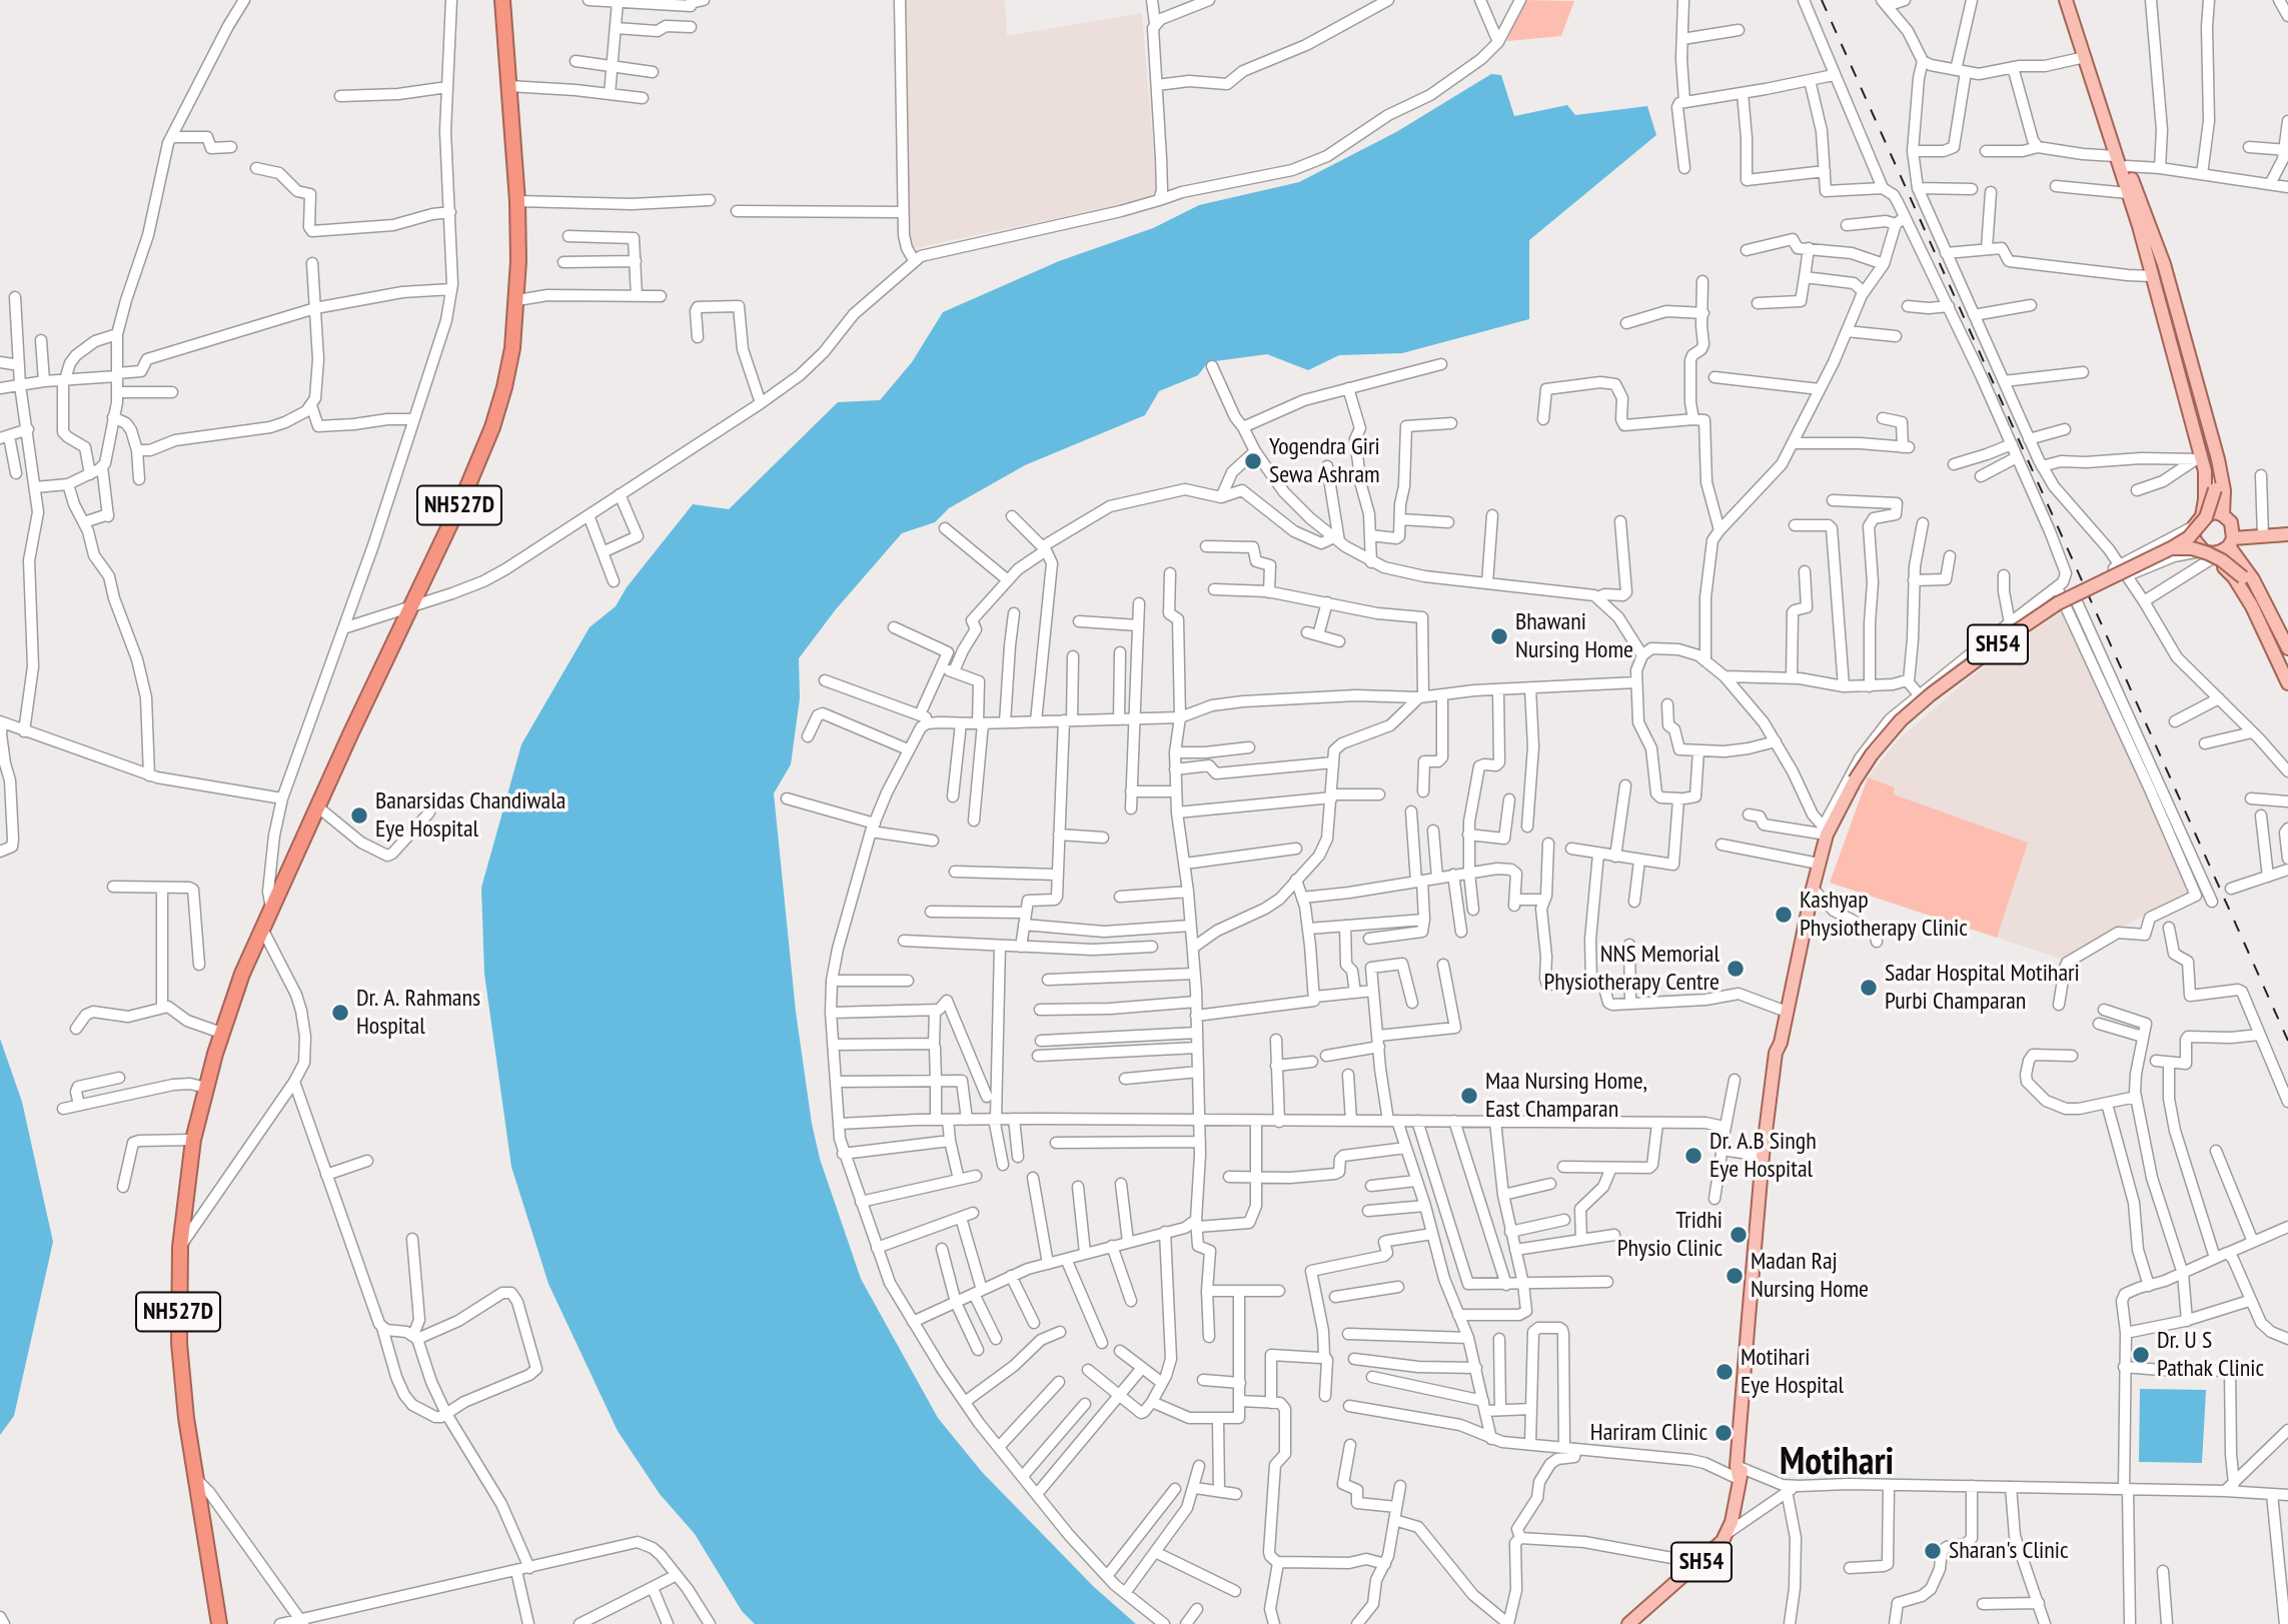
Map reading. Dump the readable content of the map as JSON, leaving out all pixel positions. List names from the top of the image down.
{
  "streets": {
    "highway": ["NH527D"],
    "main road": ["SH54"]
  },
  "districts": ["Motihari"],
  "places": [
    "Yogendra Giri Sewa Ashram",
    "Bhawani Nursing Home",
    "Banarsidas Chandiwala Eye Hospital",
    "Kashyap Physiotherapy Clinic",
    "NNS Memorial Physiotherapy Centre",
    "Sadar Hospital Motihari Purbi Champaran",
    "Dr. A. Rahmans Hospital",
    "Maa Nursing Home, East Champaran",
    "Dr. A.B Singh Eye Hospital",
    "Tridhi Physio Clinic",
    "Madan Raj Nursing Home",
    "Dr. U S Pathak Clinic",
    "Motihari Eye Hospital",
    "Hariram Clinic",
    "Sharan's Clinic"
  ]
}
